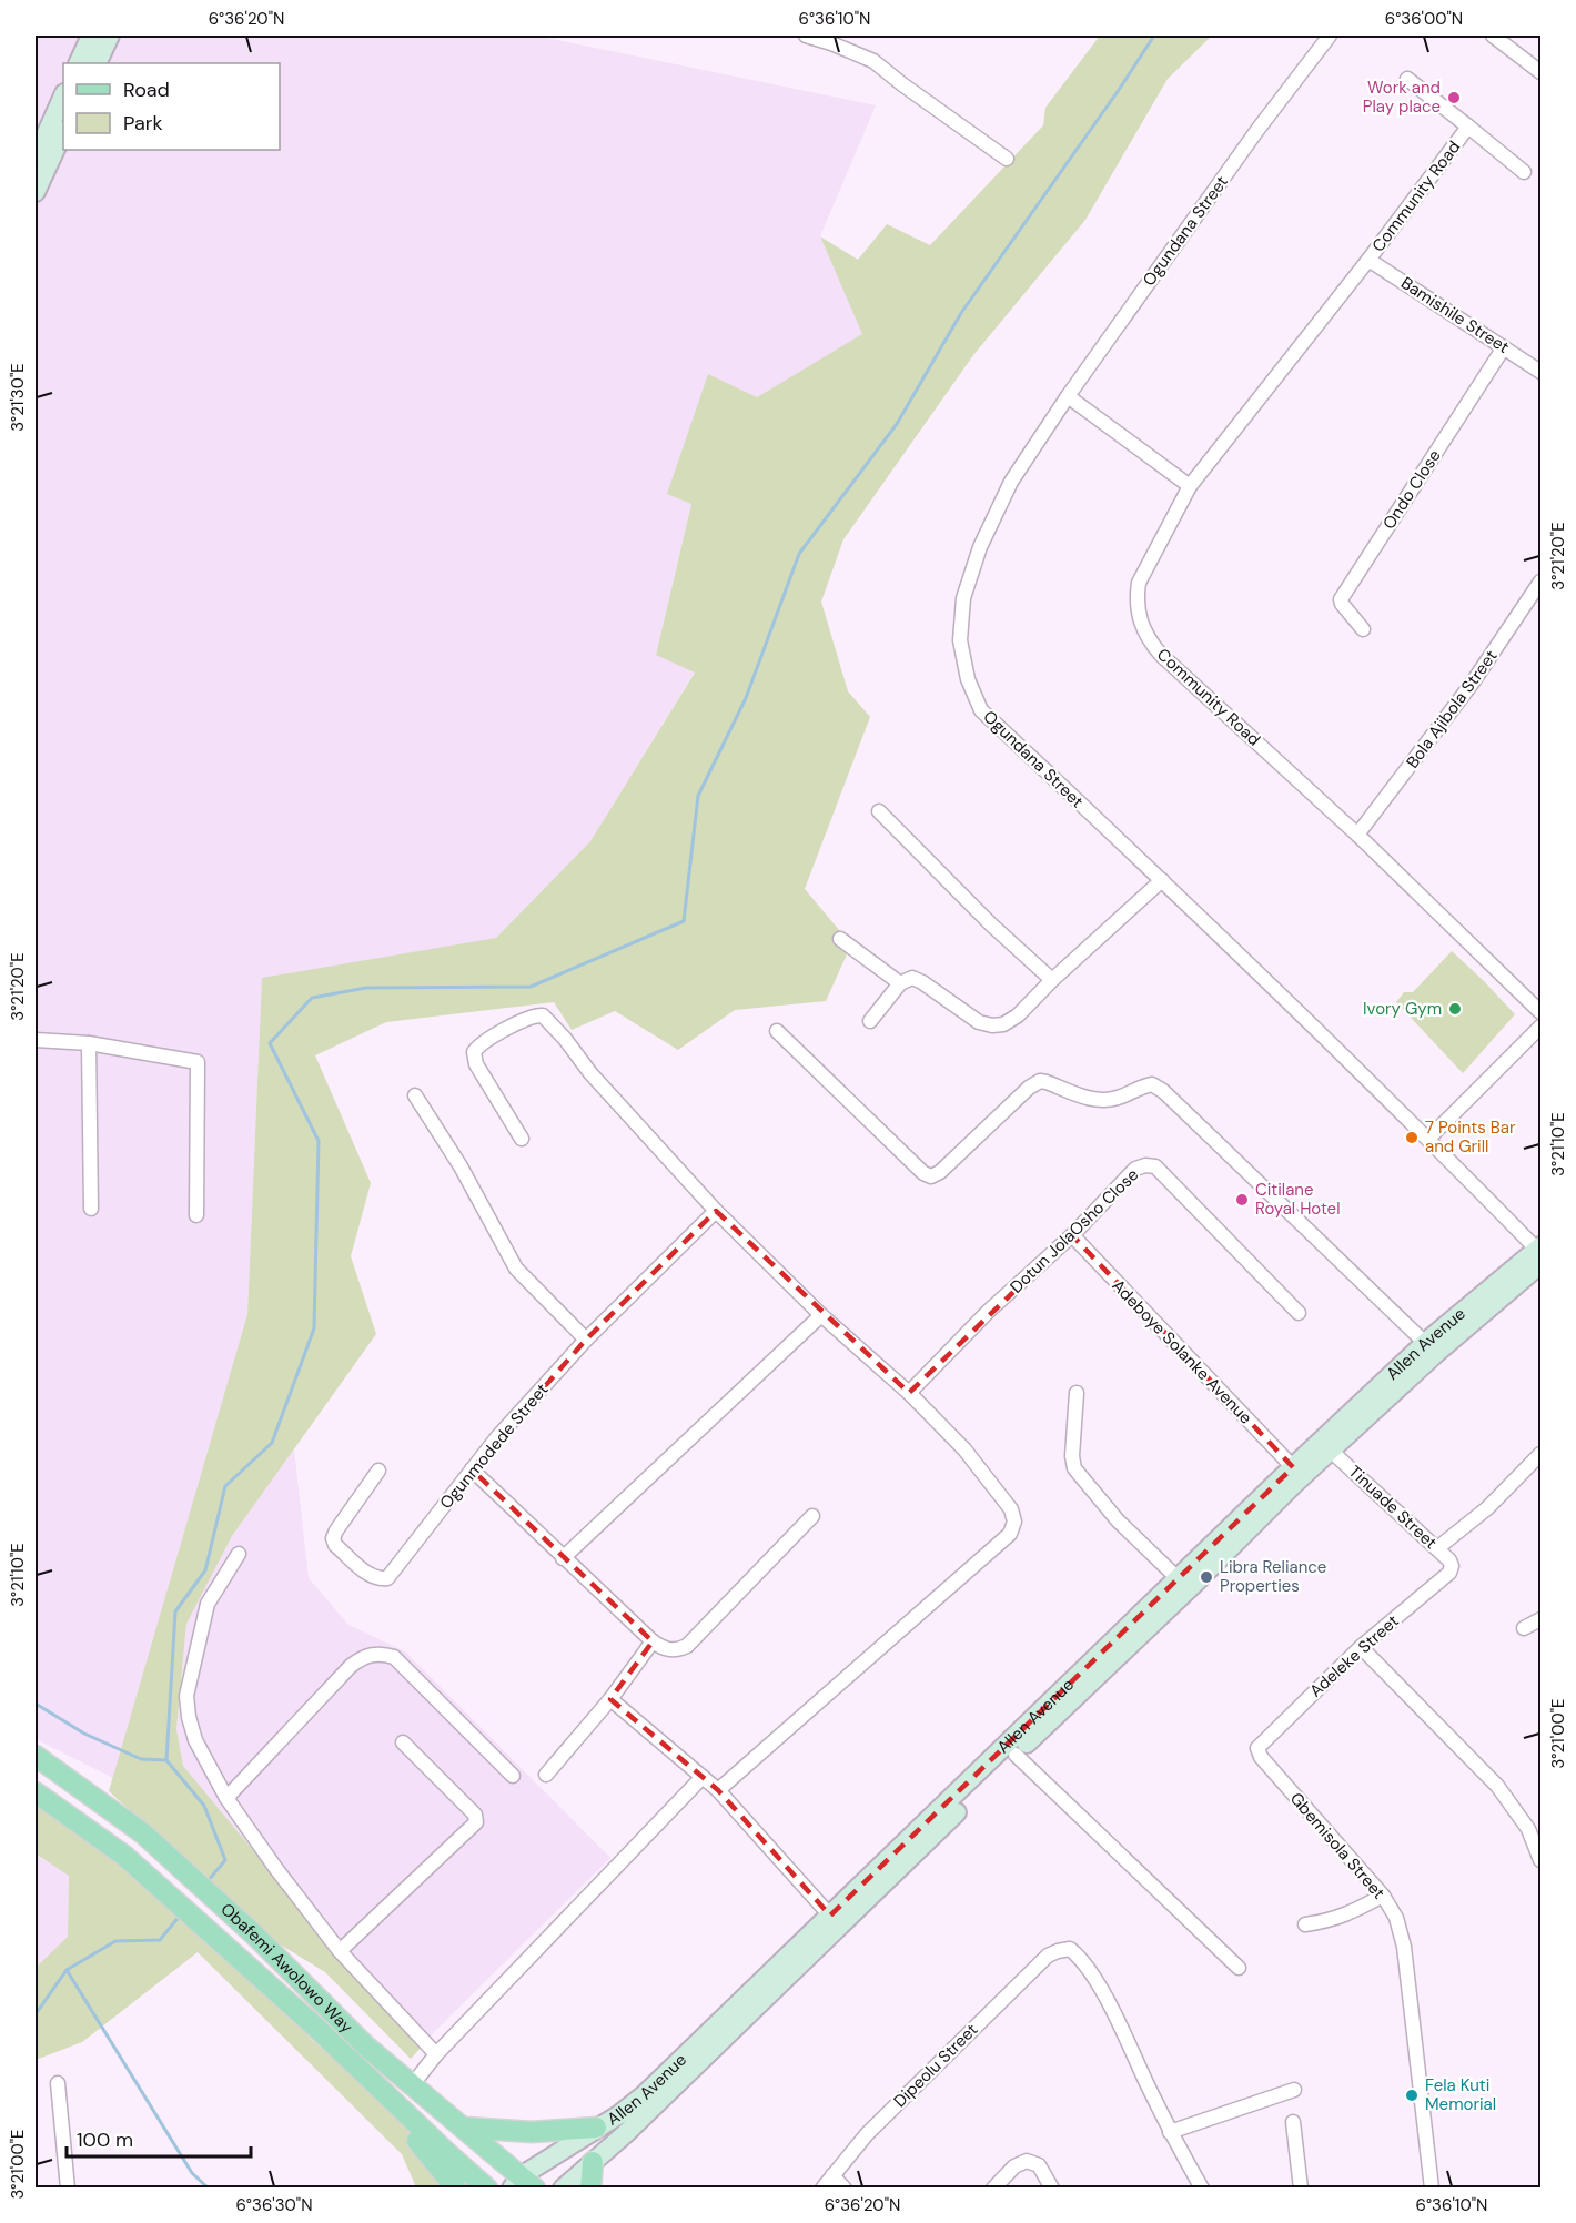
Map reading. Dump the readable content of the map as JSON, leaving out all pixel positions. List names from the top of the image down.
{
  "streets": {
    "main road": ["Allen Avenue", "Obafemi Awolowo Way"],
    "street": [
      "Community Road",
      "Ogundana Street",
      "Bamishile Street",
      "Ondo Close",
      "Bola Ajibola Street",
      "Dotun JolaOsho Close",
      "Adeboye Solanke Avenue",
      "Ogunmodede Street",
      "Tinuade Street",
      "Adeleke Street",
      "Gbemisola Street",
      "Dipeolu Street"
    ]
  },
  "crossings": [
    ["Community Road", "Bamishile Street"],
    ["Community Road", "Bola Ajibola Street"],
    ["Ogundana Street", "Allen Avenue"],
    ["Bamishile Street", "Ondo Close"],
    ["Dotun JolaOsho Close", "Adeboye Solanke Avenue"],
    ["Allen Avenue", "Adeboye Solanke Avenue"],
    ["Allen Avenue", "Tinuade Street"],
    ["Allen Avenue", "Obafemi Awolowo Way"],
    ["Tinuade Street", "Adeleke Street"],
    ["Adeleke Street", "Gbemisola Street"]
  ],
  "places": [
    "Work and Play place",
    "Ivory Gym",
    "7 Points Bar and Grill",
    "Citilane Royal Hotel",
    "Libra Reliance Properties",
    "Fela Kuti Memorial"
  ],
  "legend": ["Road", "Park"],
  "scale_bar": "100 m",
  "coordinates": [
    "6°36'20\"N",
    "6°36'10\"N",
    "6°36'00\"N",
    "3°21'30\"E",
    "3°21'20\"E",
    "3°21'10\"E",
    "3°21'00\"E",
    "6°36'30\"N"
  ]
}
